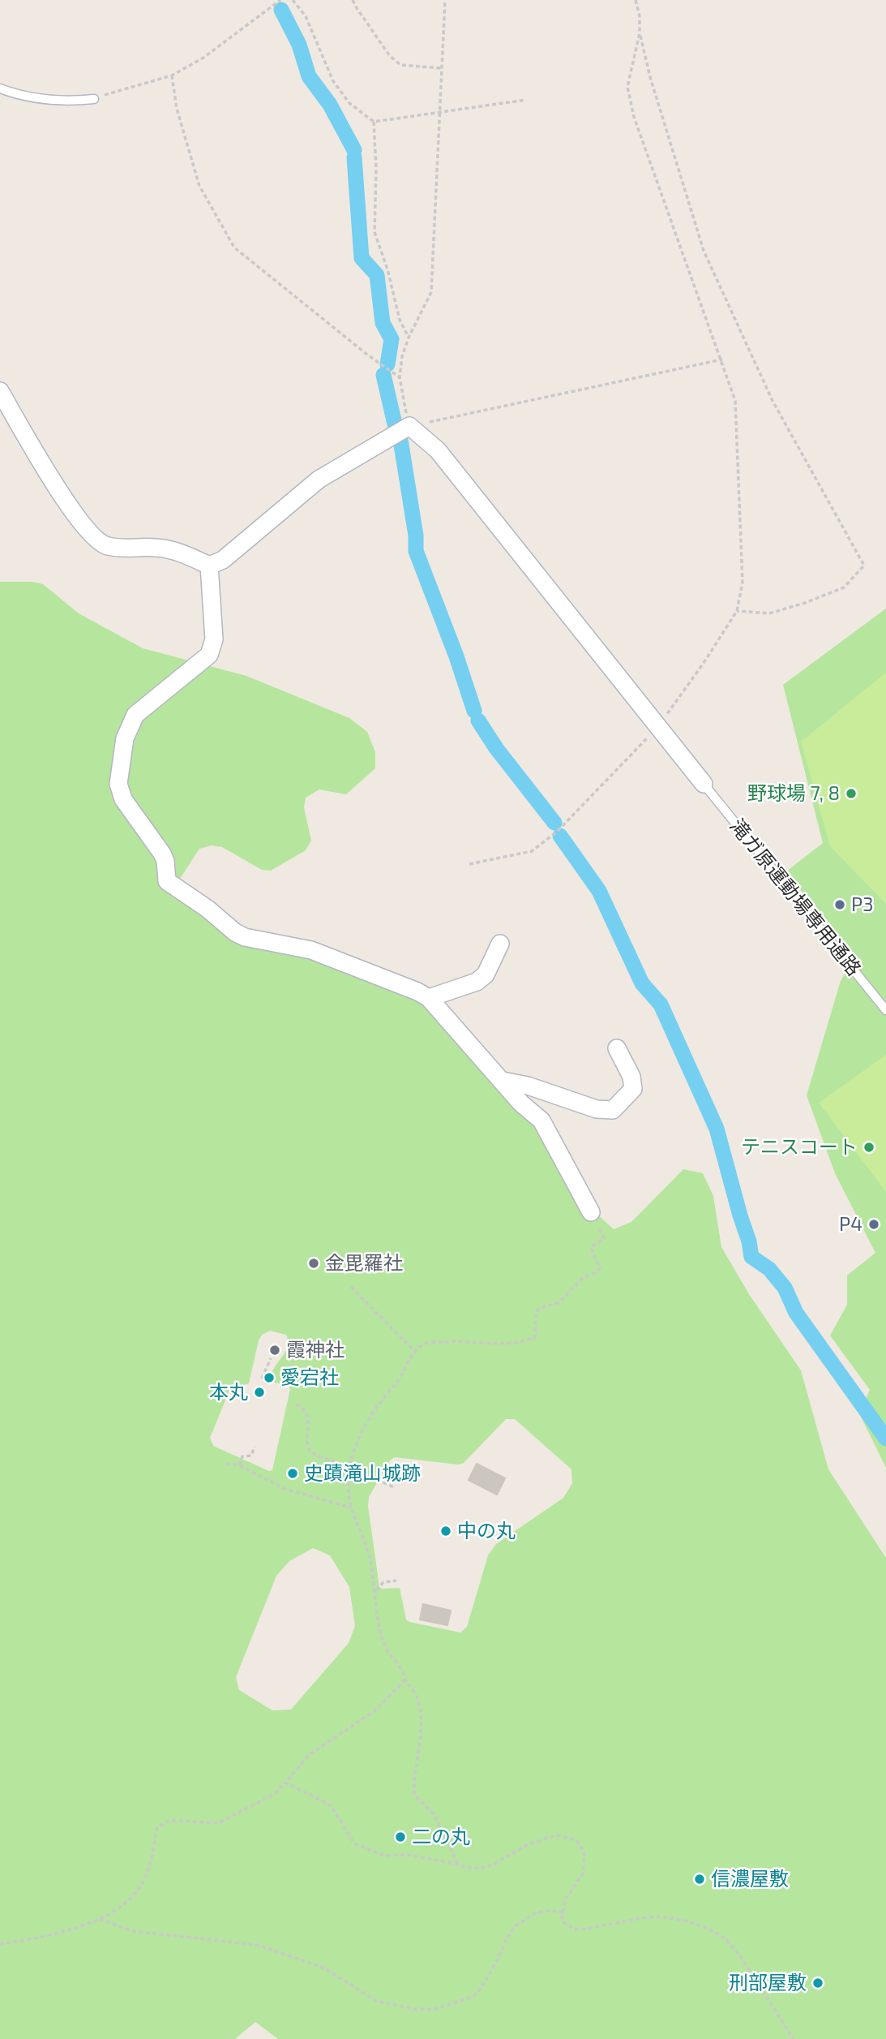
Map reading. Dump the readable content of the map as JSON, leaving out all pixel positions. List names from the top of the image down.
{
  "streets": {
    "lane": ["滝ガ原運動場専用通路"]
  },
  "places": [
    "野球場 7, 8",
    "P3",
    "テニスコート",
    "P4",
    "金毘羅社",
    "霞神社",
    "愛宕社",
    "本丸",
    "史蹟滝山城跡",
    "中の丸",
    "二の丸",
    "信濃屋敷",
    "刑部屋敷"
  ]
}
